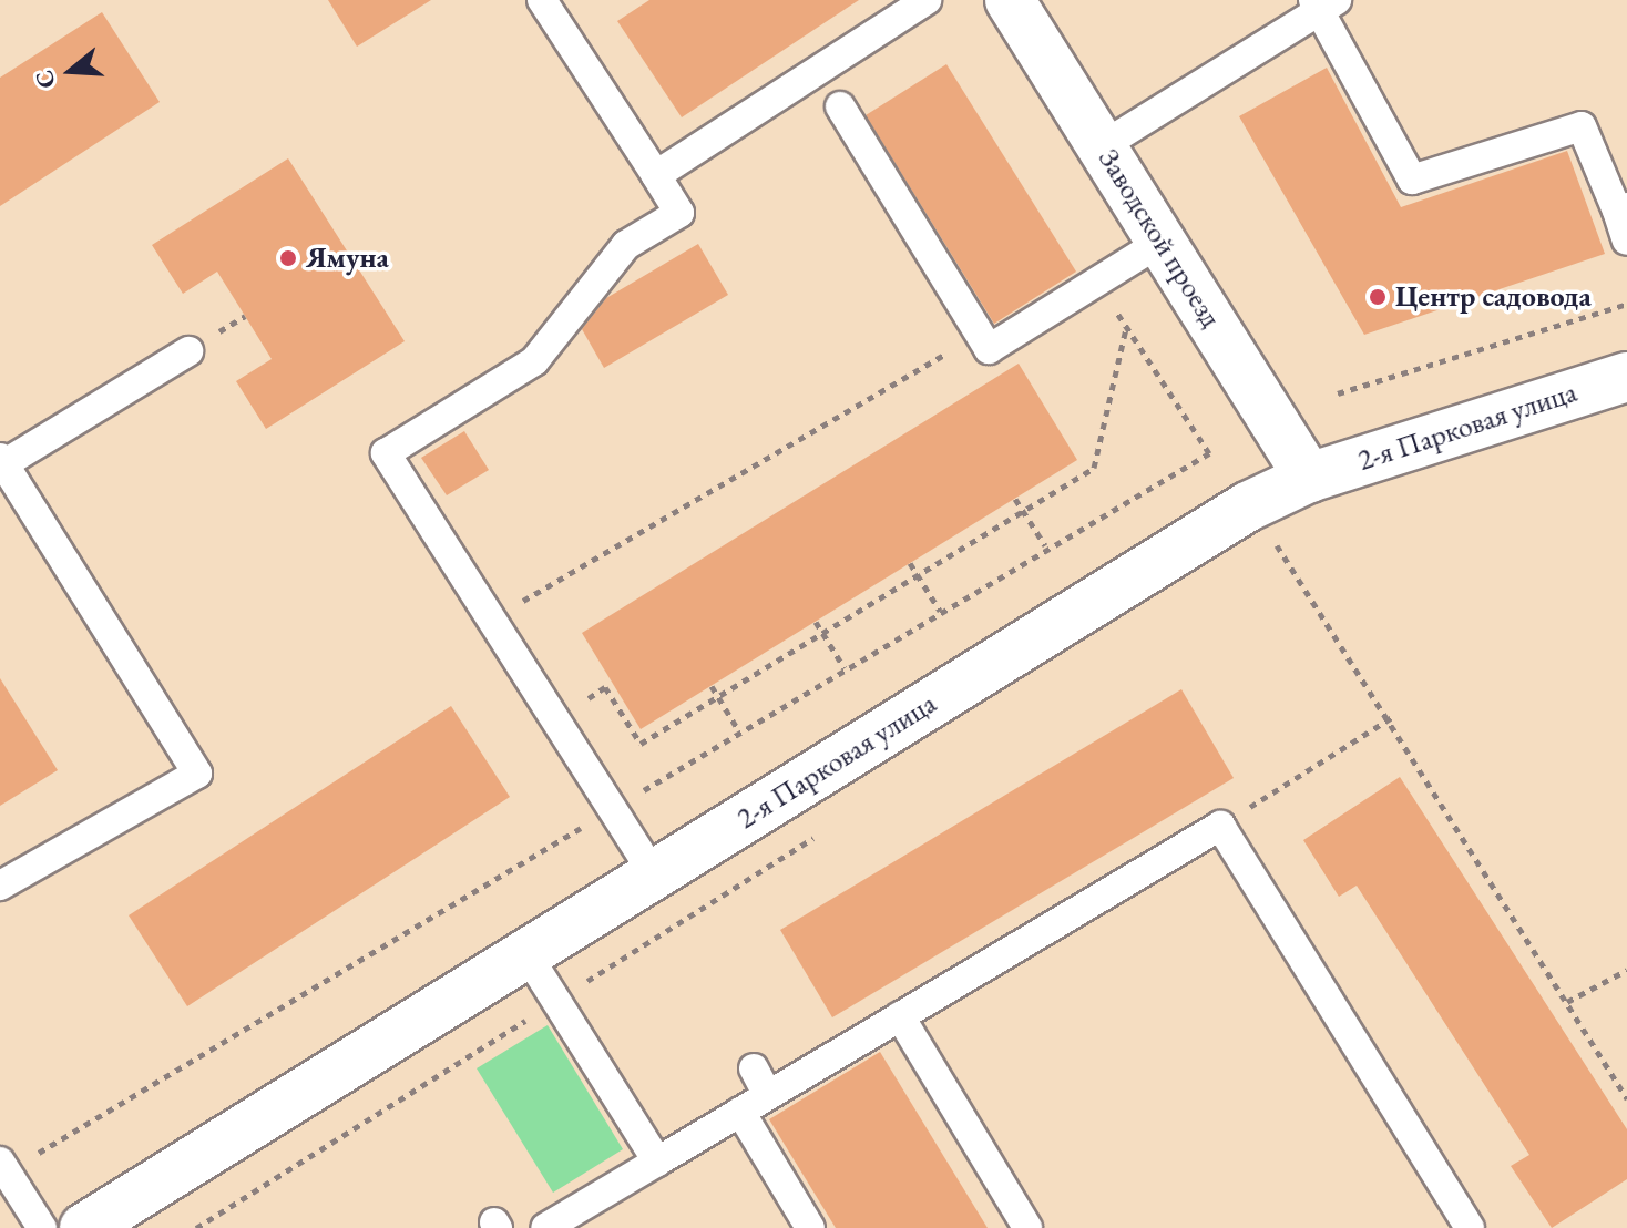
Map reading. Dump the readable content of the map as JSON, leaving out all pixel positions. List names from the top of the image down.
{
  "streets": {
    "street": ["Заводской проезд", "2-я Парковая улица"]
  },
  "crossings": [
    ["Заводской проезд", "2-я Парковая улица"]
  ],
  "places": ["Ямуна", "Центр садовода"],
  "north": "left"
}
